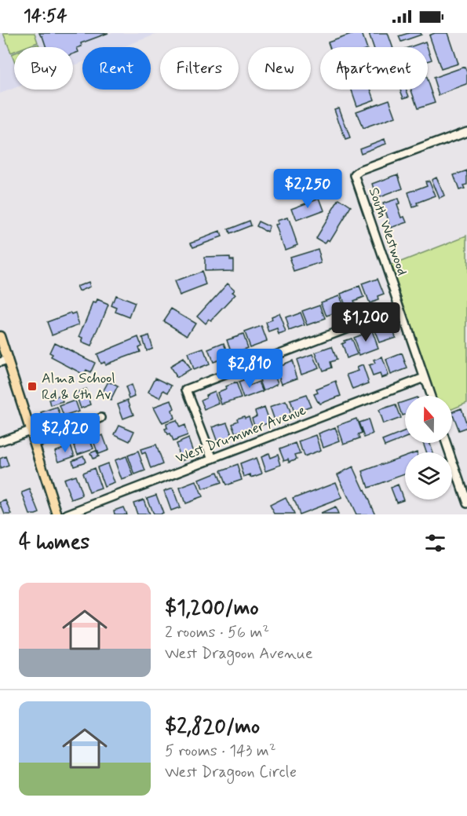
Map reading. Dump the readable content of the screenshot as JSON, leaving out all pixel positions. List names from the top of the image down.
{
  "streets": {
    "street": ["South Westwood", "West Drummer Avenue"]
  },
  "crossings": [
    ["South Westwood", "West Drummer Avenue"]
  ],
  "places": {
    "transit": ["Alma School Rd & 6th Av"]
  },
  "north": "top",
  "page": {
    "status": "14:54",
    "chip": [
      "Buy",
      "Rent",
      "Filters",
      "New",
      "Apartment"
    ],
    "price": [
      "$2,250",
      "$1,200",
      "$2,810",
      "$2,820"
    ],
    "heading": "4 homes",
    "list": [
      {
        "name": "$1,200/mo",
        "note": "2 rooms · 56 m² · West Dragoon Avenue"
      },
      {
        "name": "$2,820/mo",
        "note": "5 rooms · 143 m² · West Dragoon Circle"
      }
    ]
  }
}
